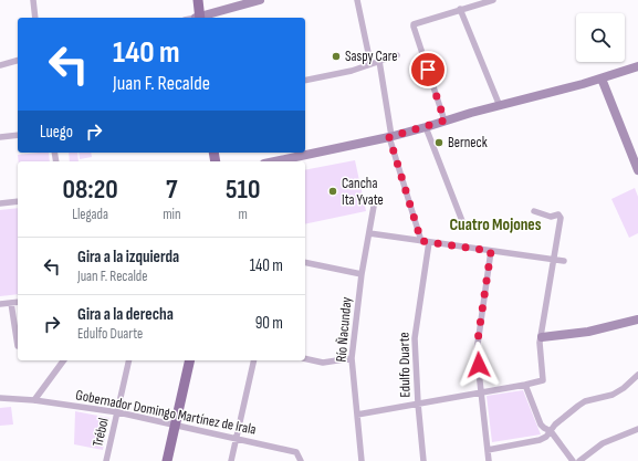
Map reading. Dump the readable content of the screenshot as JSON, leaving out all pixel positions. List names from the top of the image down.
{
  "streets": {
    "street": [
      "Río Ñacunday",
      "Edulfo Duarte",
      "Gobernador Domingo Martínez de Irala",
      "Trébol"
    ]
  },
  "crossings": [
    ["Gobernador Domingo Martínez de Irala", "Trébol"]
  ],
  "districts": ["Cuatro Mojones"],
  "places": ["Saspy Care", "Berneck", "Cancha Ita Yvate"],
  "page": {
    "turn": ["140 m", "Juan F. Recalde"],
    "then": "Luego",
    "eta": [
      "08:20",
      "Llegada",
      "7",
      "min",
      "510",
      "m"
    ],
    "list": [
      {
        "name": "Gira a la izquierda",
        "note": "Juan F. Recalde",
        "value": "140 m"
      },
      {
        "name": "Gira a la derecha",
        "note": "Edulfo Duarte",
        "value": "90 m"
      }
    ]
  }
}
